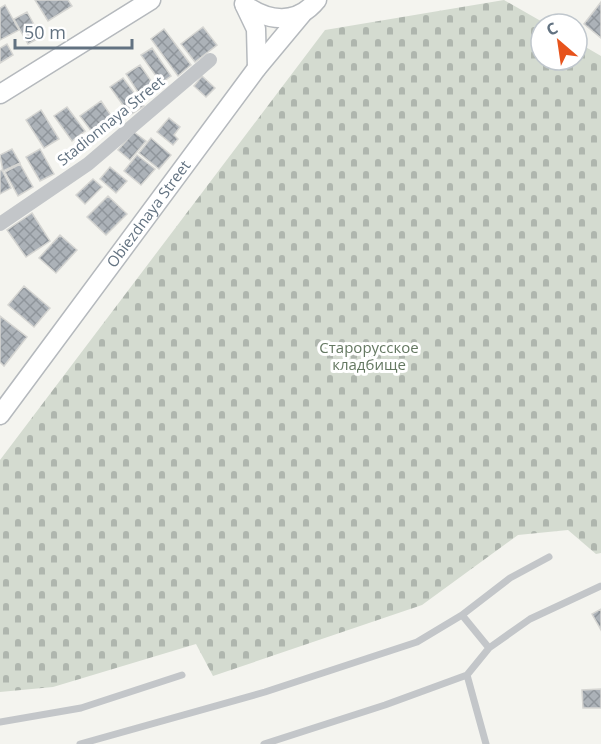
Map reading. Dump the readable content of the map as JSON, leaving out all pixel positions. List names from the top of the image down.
{
  "streets": {
    "main road": ["Obiezdnaya Street"],
    "street": ["Stadionnaya Street"]
  },
  "parks": ["Старорусское кладбище"],
  "scale_bar": "50 m",
  "north": "top left"
}
